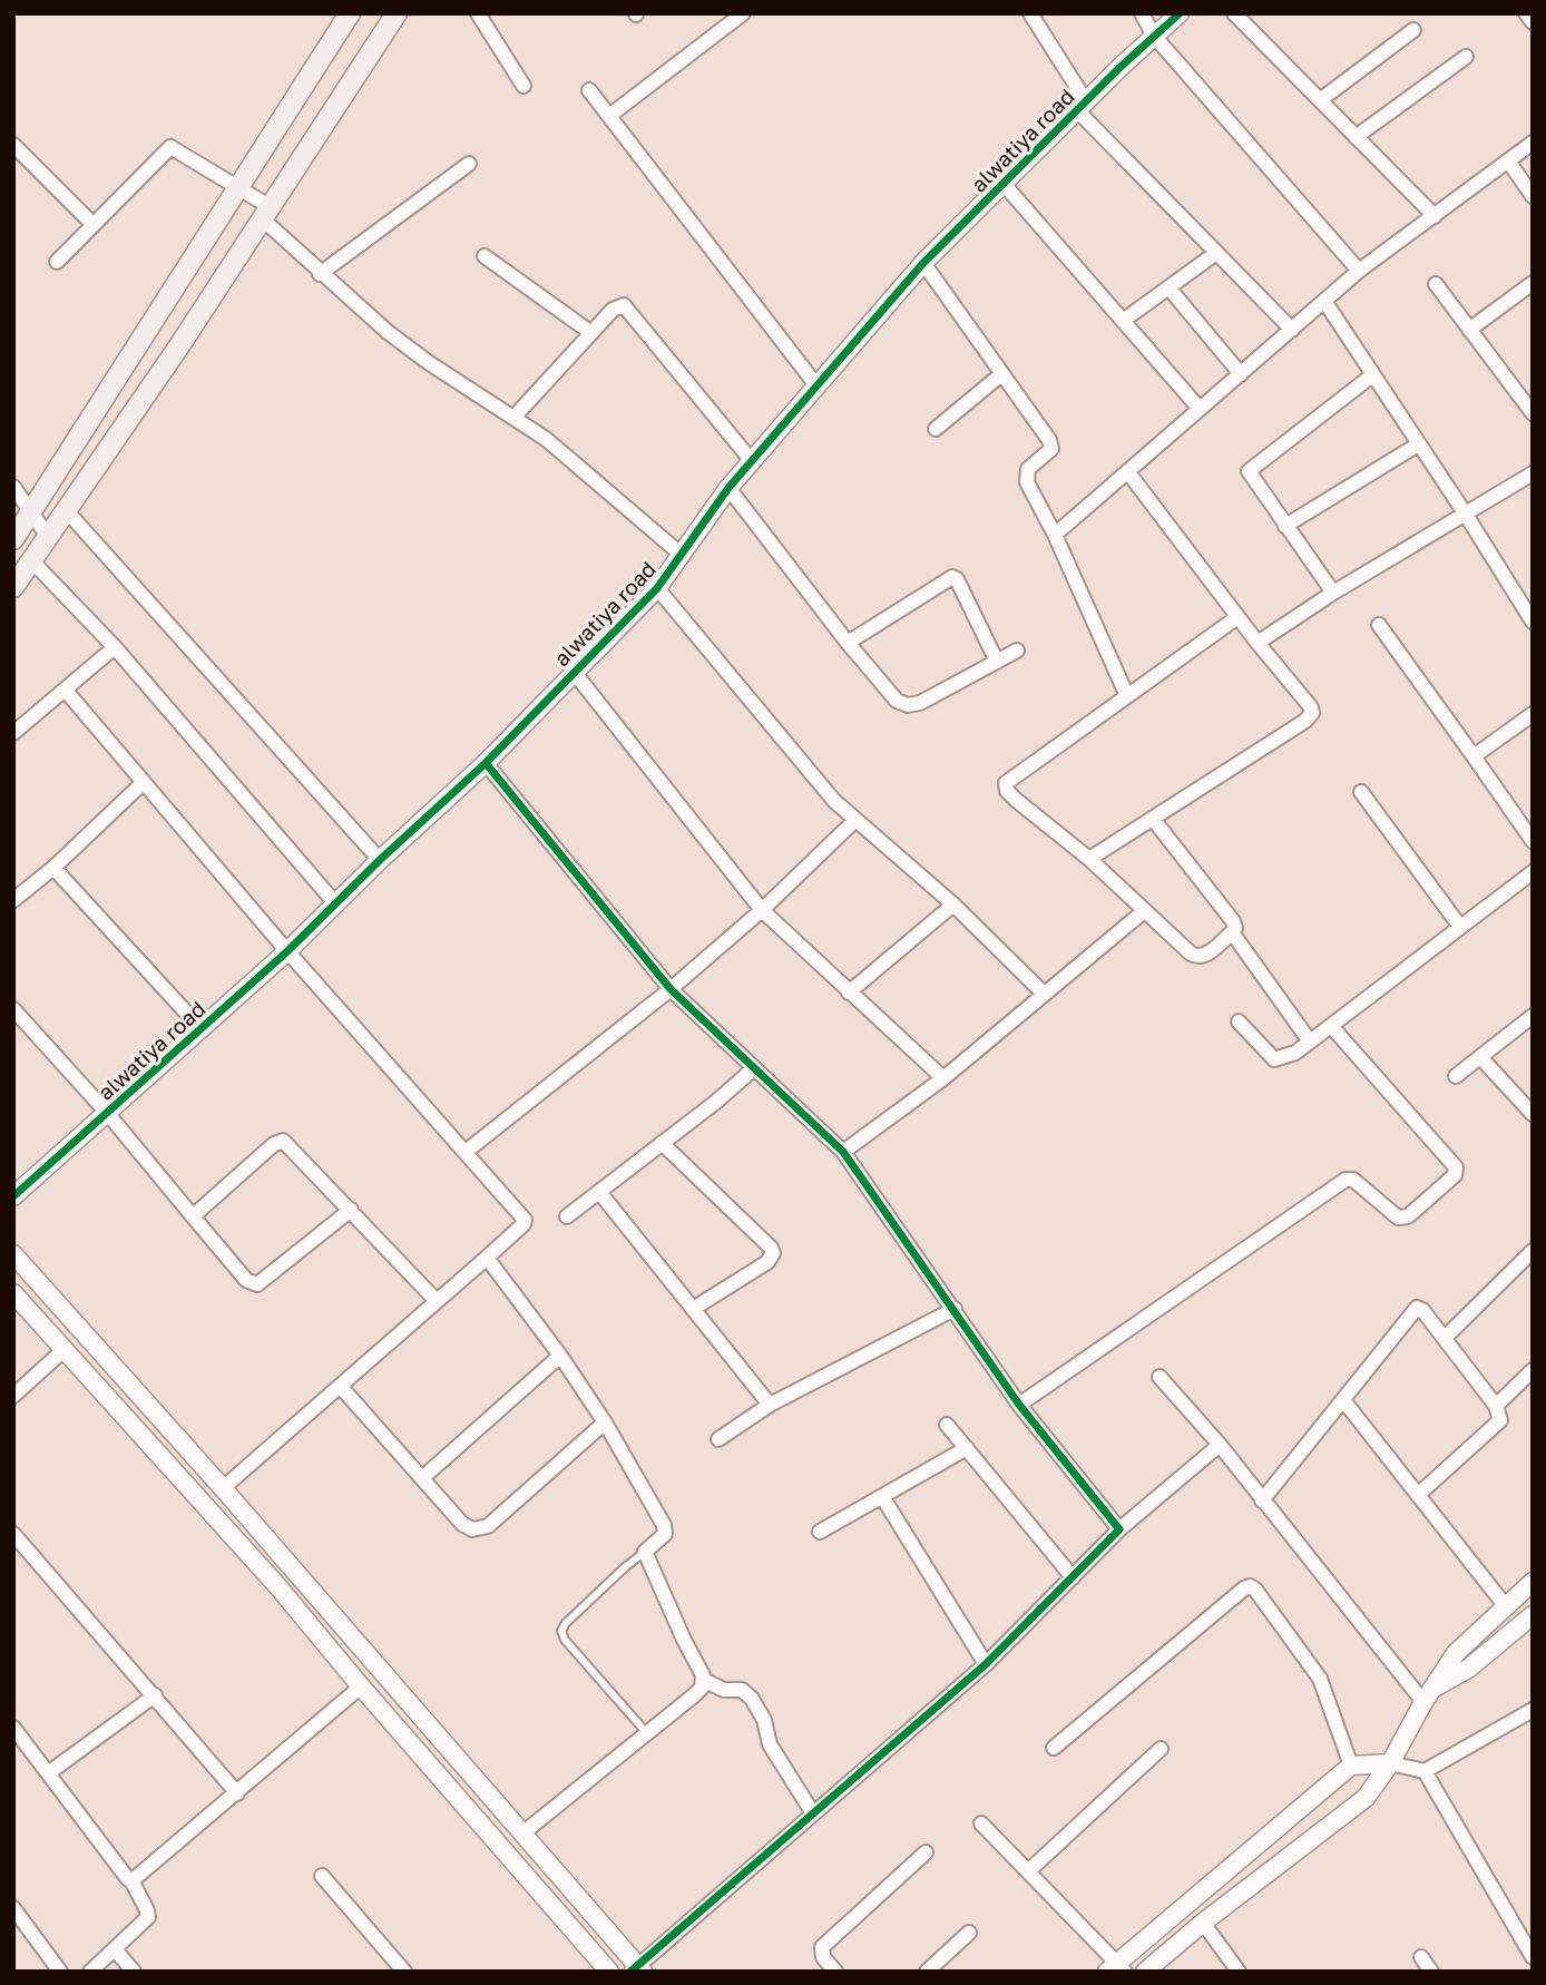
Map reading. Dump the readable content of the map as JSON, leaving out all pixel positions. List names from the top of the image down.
{
  "streets": {
    "street": ["alwatiya road"]
  }
}
